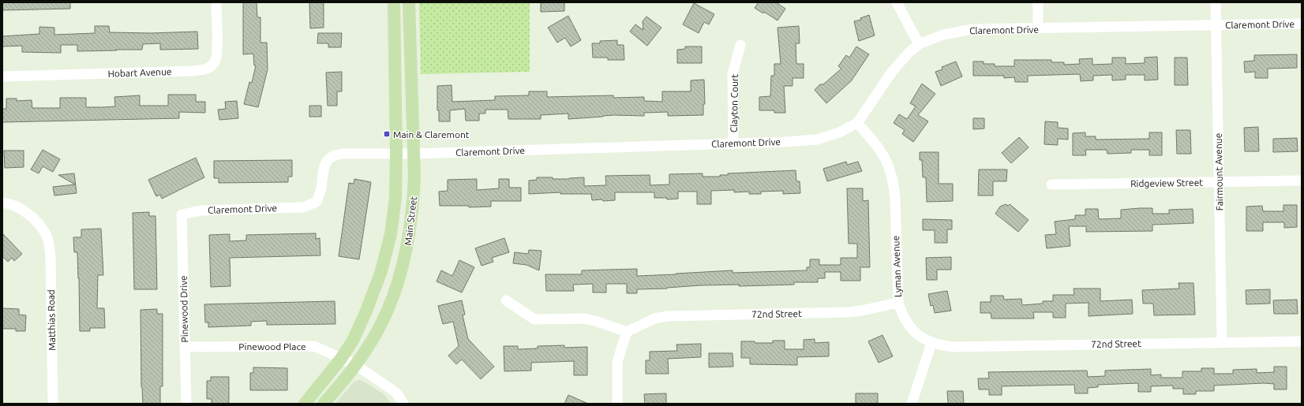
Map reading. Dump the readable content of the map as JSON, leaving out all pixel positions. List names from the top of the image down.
{
  "streets": {
    "main road": ["Main Street"],
    "street": [
      "Claremont Drive",
      "Hobart Avenue",
      "Clayton Court",
      "Fairmount Avenue",
      "Ridgeview Street",
      "Lyman Avenue",
      "Pinewood Drive",
      "72nd Street",
      "Matthias Road",
      "Pinewood Place"
    ]
  },
  "crossings": [
    ["Claremont Drive", "Clayton Court"],
    ["Claremont Drive", "Fairmount Avenue"],
    ["Claremont Drive", "Main Street"],
    ["Claremont Drive", "Lyman Avenue"],
    ["Claremont Drive", "Pinewood Drive"],
    ["Fairmount Avenue", "Ridgeview Street"],
    ["Fairmount Avenue", "72nd Street"],
    ["Main Street", "Pinewood Place"],
    ["Lyman Avenue", "72nd Street"],
    ["Pinewood Drive", "Pinewood Place"]
  ],
  "places": {
    "transit": ["Main & Claremont"]
  }
}
